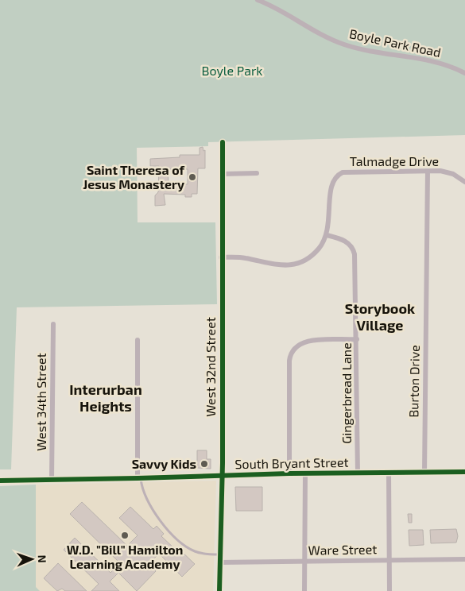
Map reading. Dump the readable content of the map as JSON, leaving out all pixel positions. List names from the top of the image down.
{
  "streets": {
    "street": [
      "Boyle Park Road",
      "Talmadge Drive",
      "West 32nd Street",
      "Burton Drive",
      "Gingerbread Lane",
      "West 34th Street",
      "South Bryant Street",
      "Ware Street"
    ]
  },
  "crossings": [
    ["Talmadge Drive", "West 32nd Street"],
    ["Talmadge Drive", "Burton Drive"],
    ["Talmadge Drive", "Gingerbread Lane"],
    ["West 32nd Street", "South Bryant Street"],
    ["West 32nd Street", "Ware Street"],
    ["Burton Drive", "South Bryant Street"],
    ["Gingerbread Lane", "South Bryant Street"],
    ["West 34th Street", "South Bryant Street"]
  ],
  "districts": ["Storybook Village", "Interurban Heights"],
  "parks": ["Boyle Park"],
  "places": ["Saint Theresa of Jesus Monastery", "Savvy Kids", "W.D. \"Bill\" Hamilton Learning Academy"],
  "north": "right"
}
